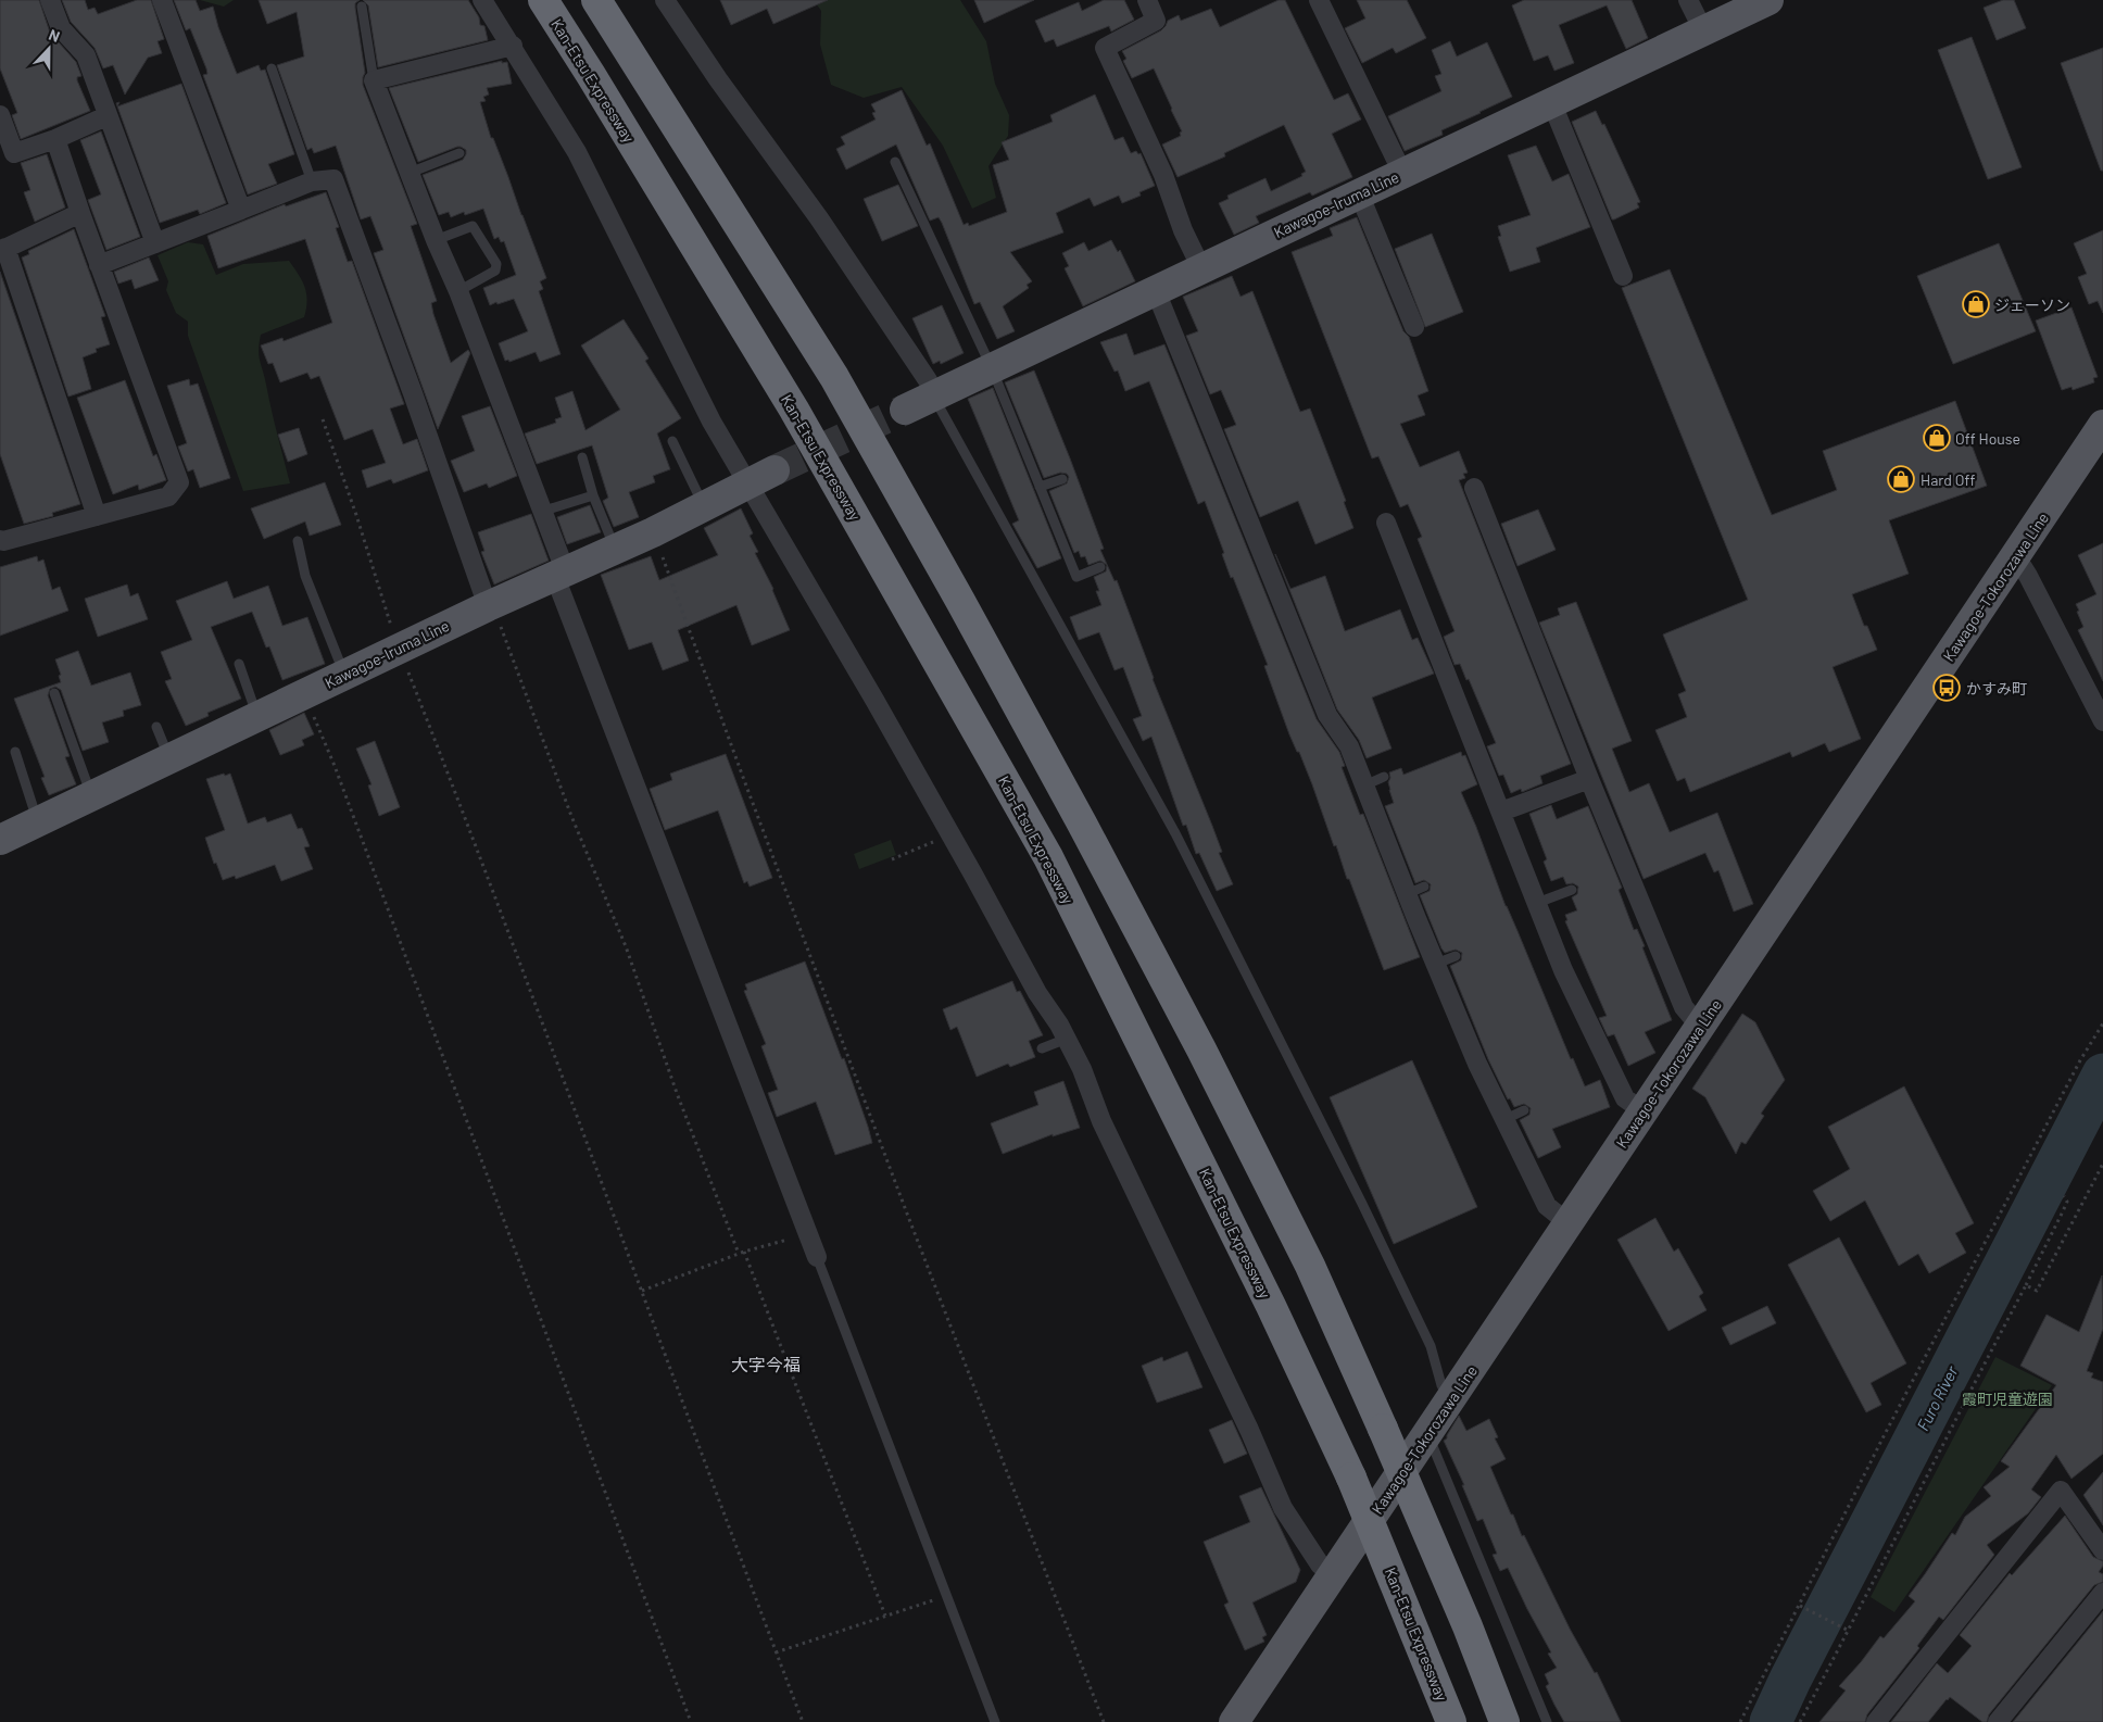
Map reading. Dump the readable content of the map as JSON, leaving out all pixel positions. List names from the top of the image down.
{
  "streets": {
    "highway": ["Kan-Etsu Expressway"],
    "main road": ["Kawagoe-Iruma Line", "Kawagoe-Tokorozawa Line"]
  },
  "districts": ["大字今福"],
  "water": ["Furo River"],
  "parks": ["霞町児童遊園"],
  "places": {
    "shop": ["ジェーソン", "Off House", "Hard Off"],
    "bus stop": ["かすみ町"]
  },
  "north": "top"
}
